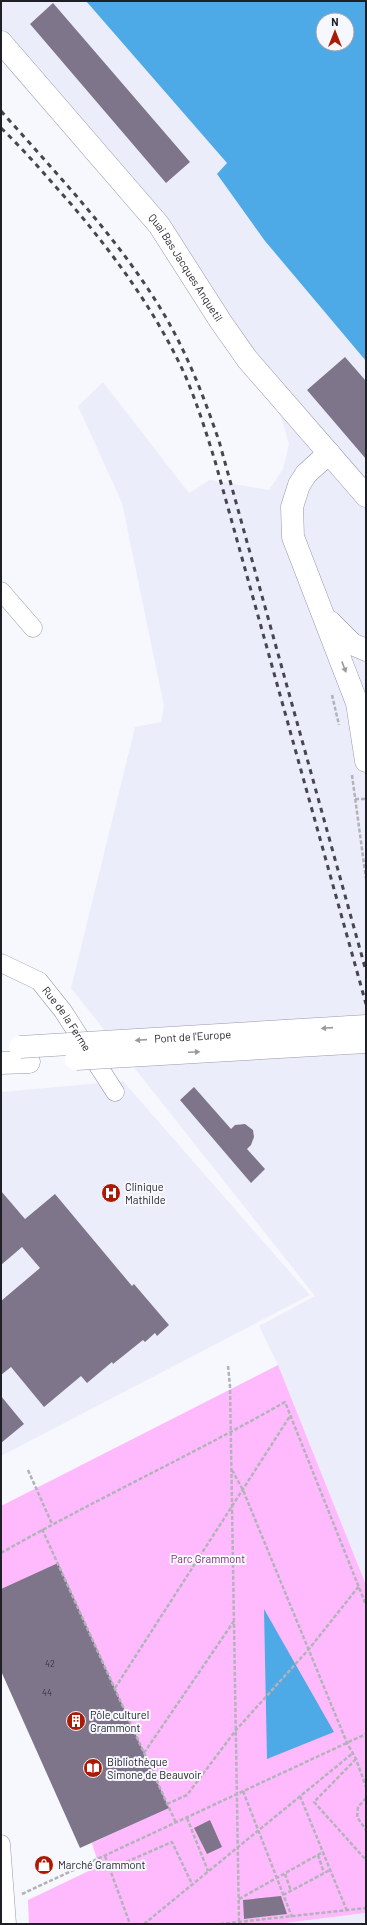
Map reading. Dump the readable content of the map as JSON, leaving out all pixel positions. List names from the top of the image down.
{
  "streets": {
    "main road": ["Quai Bas Jacques Anquetil", "Pont de l'Europe"],
    "street": ["Rue de la Ferme"]
  },
  "parks": ["Parc Grammont"],
  "places": {
    "hospital": ["Clinique Mathilde"],
    "building": ["Pôle culturel Grammont"],
    "library": ["Bibliothèque Simone de Beauvoir"],
    "shop": ["Marché Grammont"]
  },
  "house_numbers": ["42", "44"],
  "north": "top"
}
